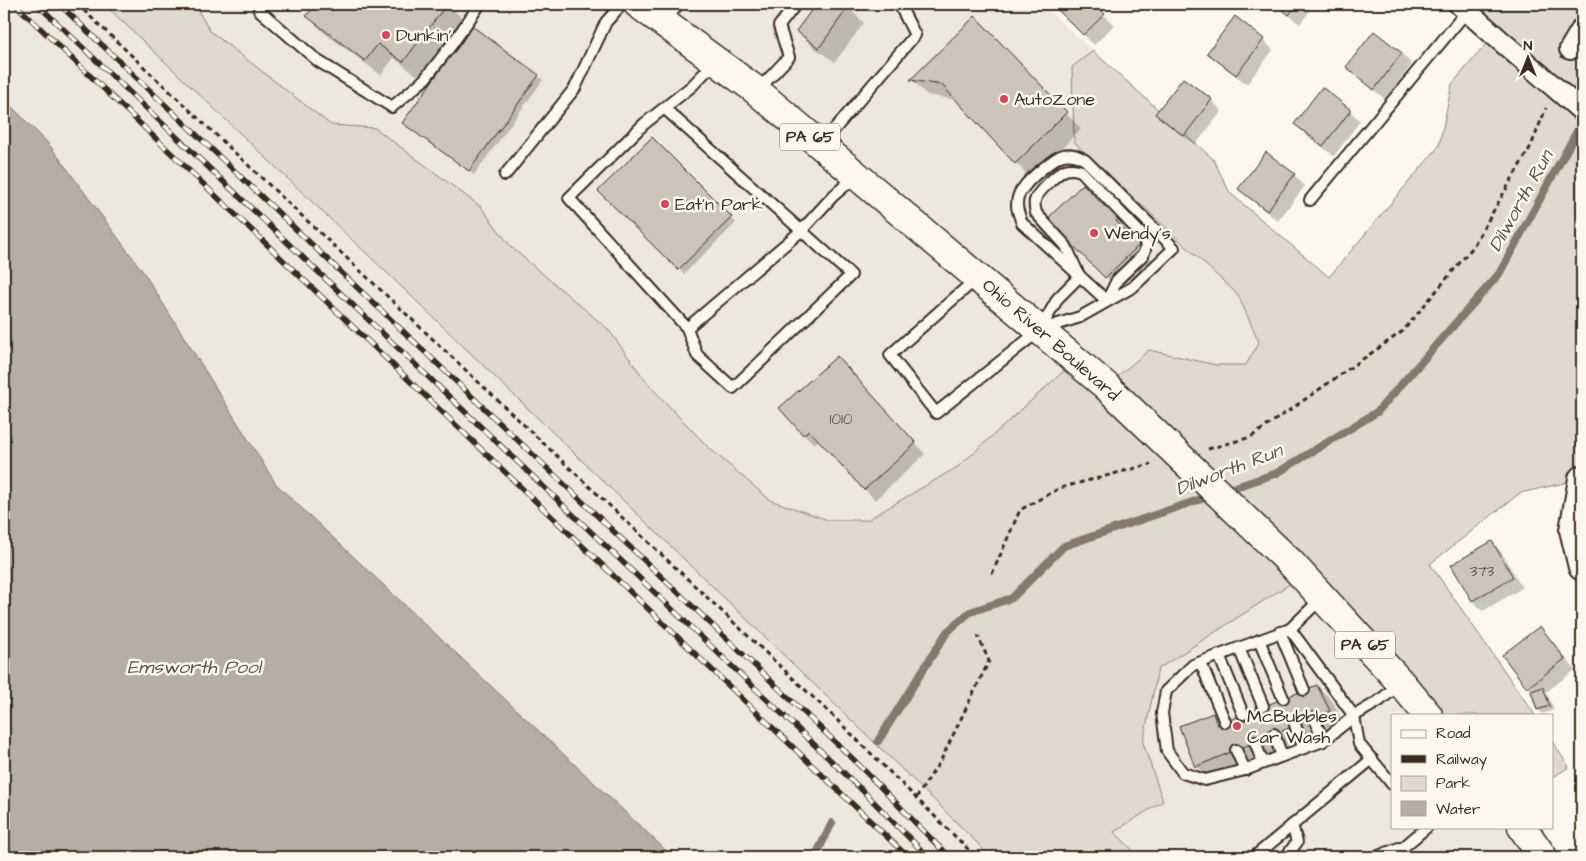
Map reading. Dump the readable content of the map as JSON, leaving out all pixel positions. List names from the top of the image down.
{
  "streets": {
    "highway": ["PA 65", "Ohio River Boulevard"]
  },
  "water": ["Dilworth Run", "Emsworth Pool"],
  "places": [
    "Dunkin'",
    "AutoZone",
    "Eat'n Park",
    "Wendy's",
    "McBubbles Car Wash"
  ],
  "house_numbers": ["1010", "373"],
  "legend": [
    "Road",
    "Railway",
    "Park",
    "Water"
  ],
  "north": "top"
}
